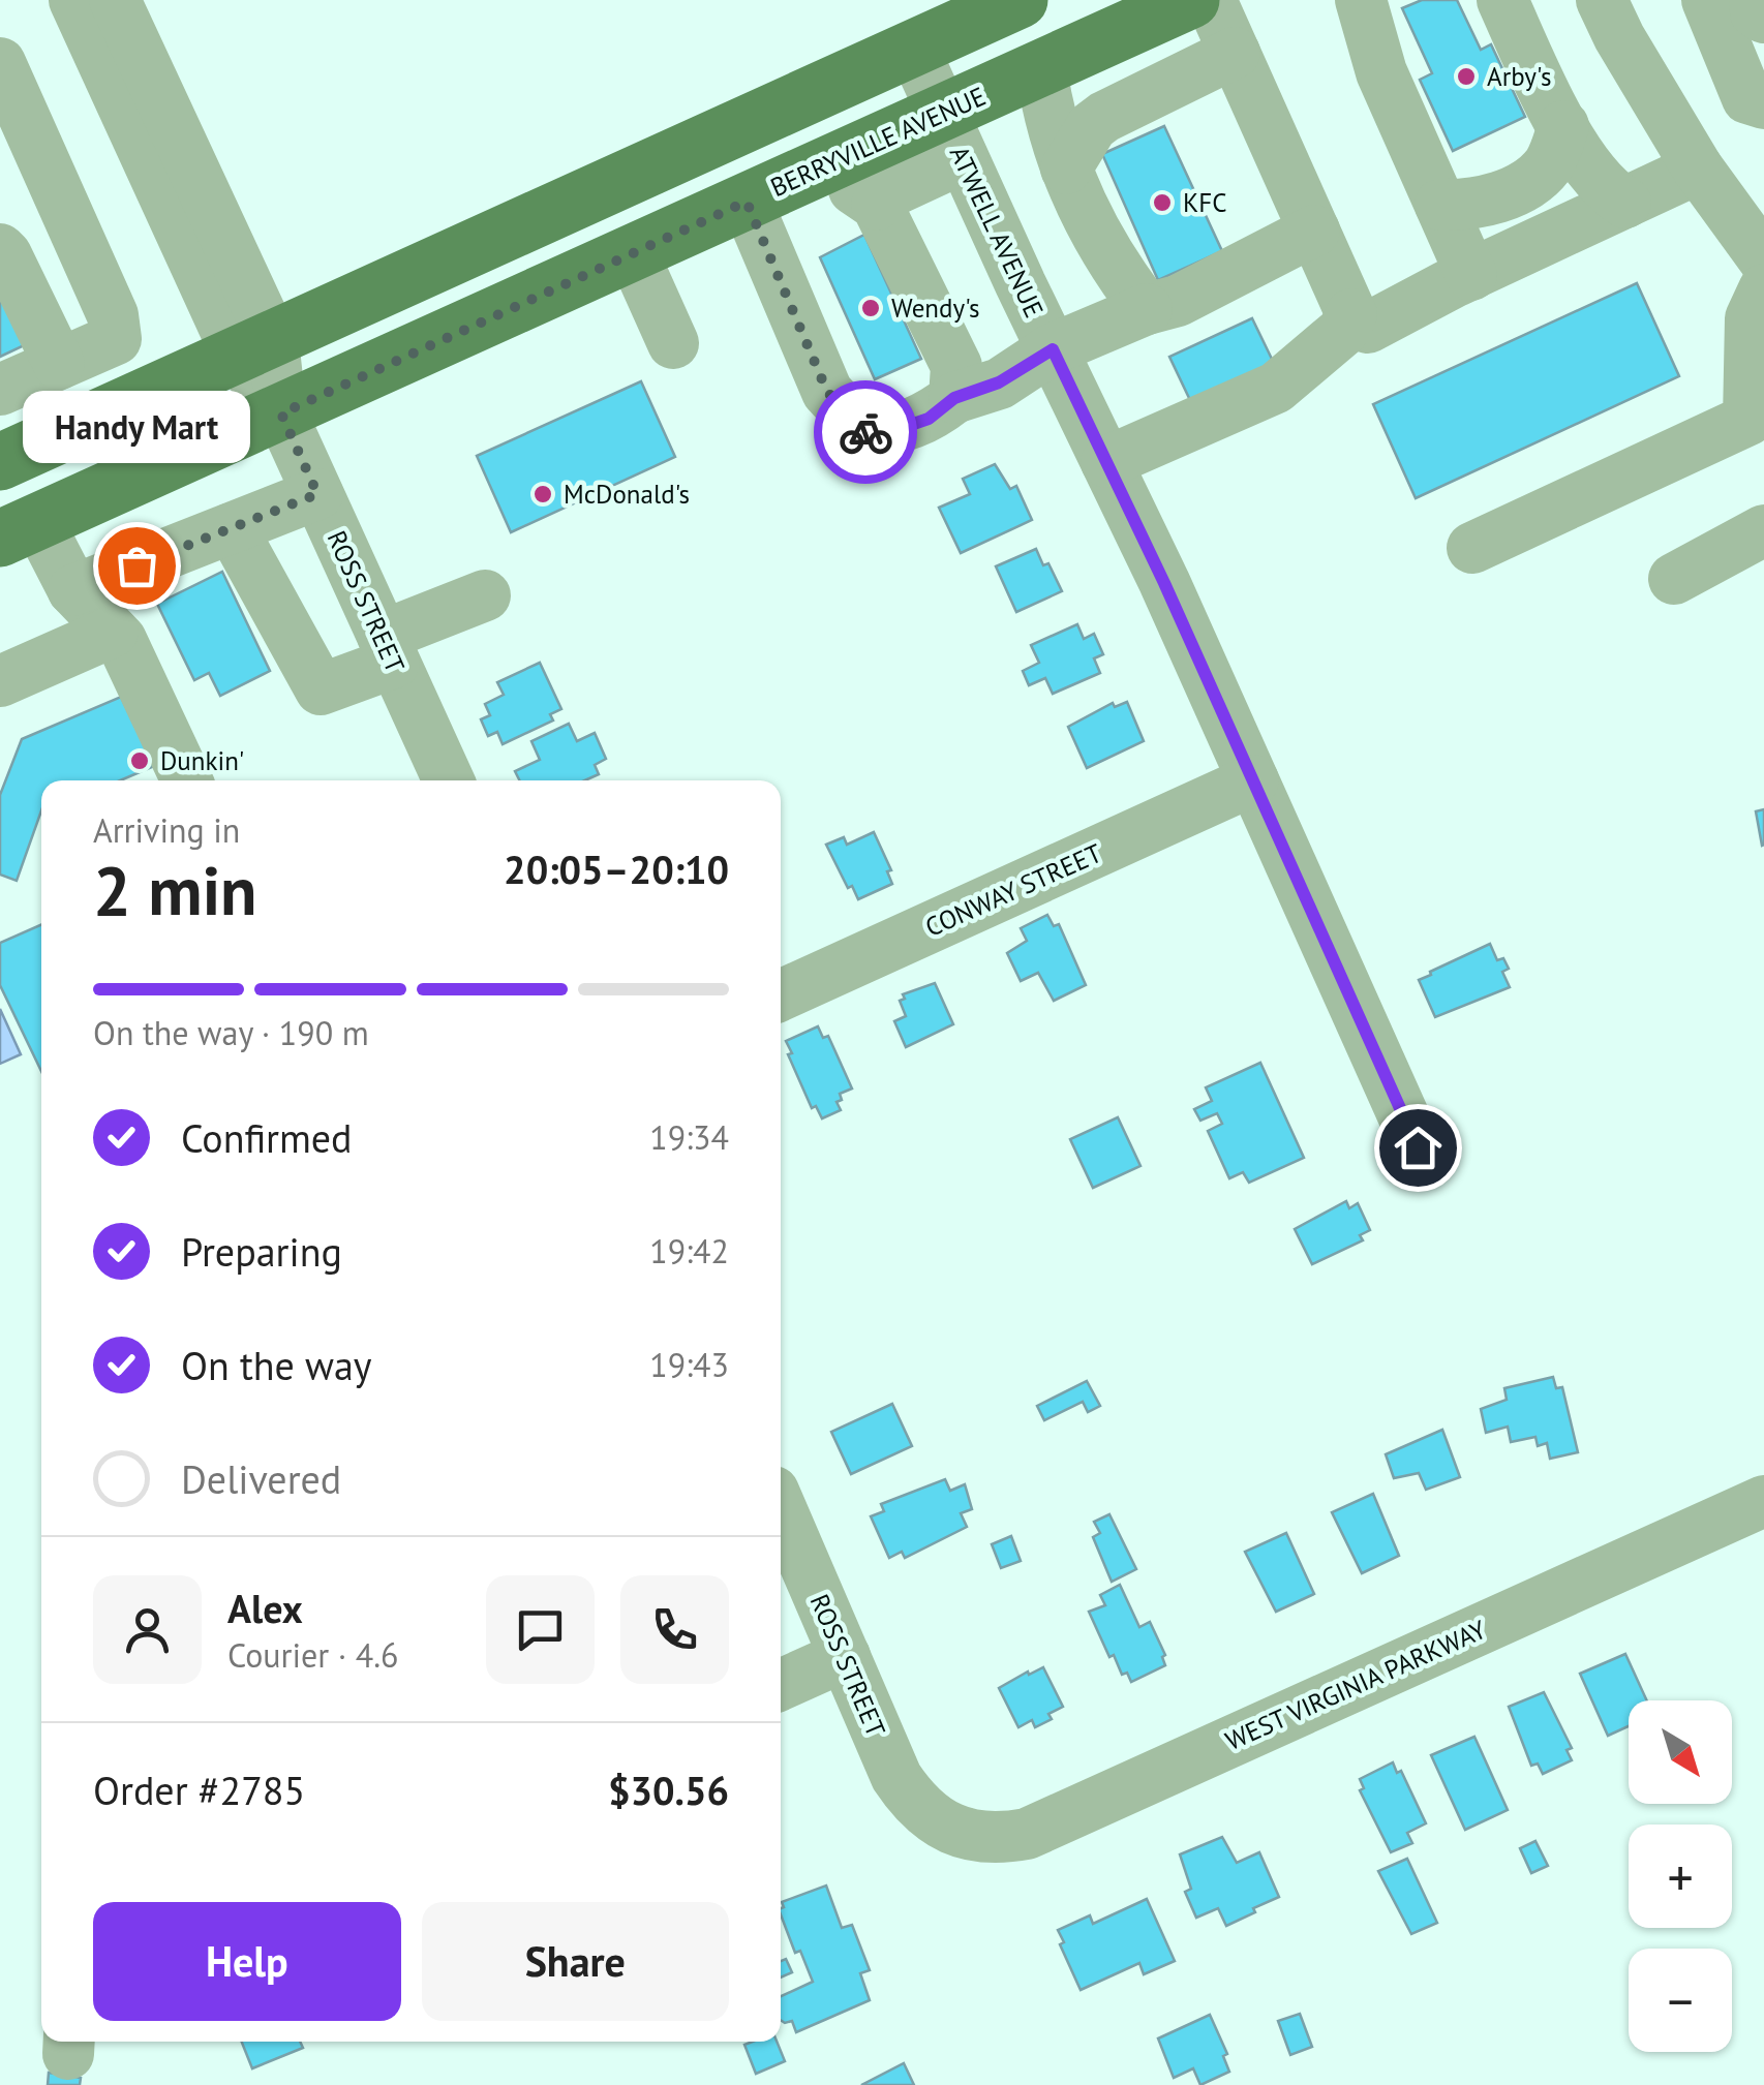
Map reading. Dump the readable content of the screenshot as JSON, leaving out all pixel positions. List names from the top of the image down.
{
  "streets": {
    "main road": ["BERRYVILLE AVENUE"],
    "street": [
      "ATWELL AVENUE",
      "ROSS STREET",
      "CONWAY STREET",
      "WEST VIRGINIA PARKWAY"
    ]
  },
  "crossings": [
    ["BERRYVILLE AVENUE", "ATWELL AVENUE"],
    ["BERRYVILLE AVENUE", "ROSS STREET"],
    ["ATWELL AVENUE", "CONWAY STREET"],
    ["ROSS STREET", "WEST VIRGINIA PARKWAY"]
  ],
  "places": [
    "Arby's",
    "KFC",
    "Wendy's",
    "McDonald's",
    "Handy Mart",
    "Dunkin'"
  ],
  "north": "bottom right",
  "page": {
    "bubble": "Handy Mart",
    "heading": ["2 min", "Arriving in", "20:05–20:10"],
    "panel": [
      "Alex",
      "Courier · 4.6",
      "Order #2785",
      "$30.56"
    ],
    "bar": "On the way · 190 m",
    "list": [
      ["Confirmed", "19:34"],
      ["Preparing", "19:42"],
      ["On the way", "19:43"],
      "Delivered"
    ],
    "map_buttons": ["+", "−"],
    "buttons": ["Help", "Share"]
  }
}
